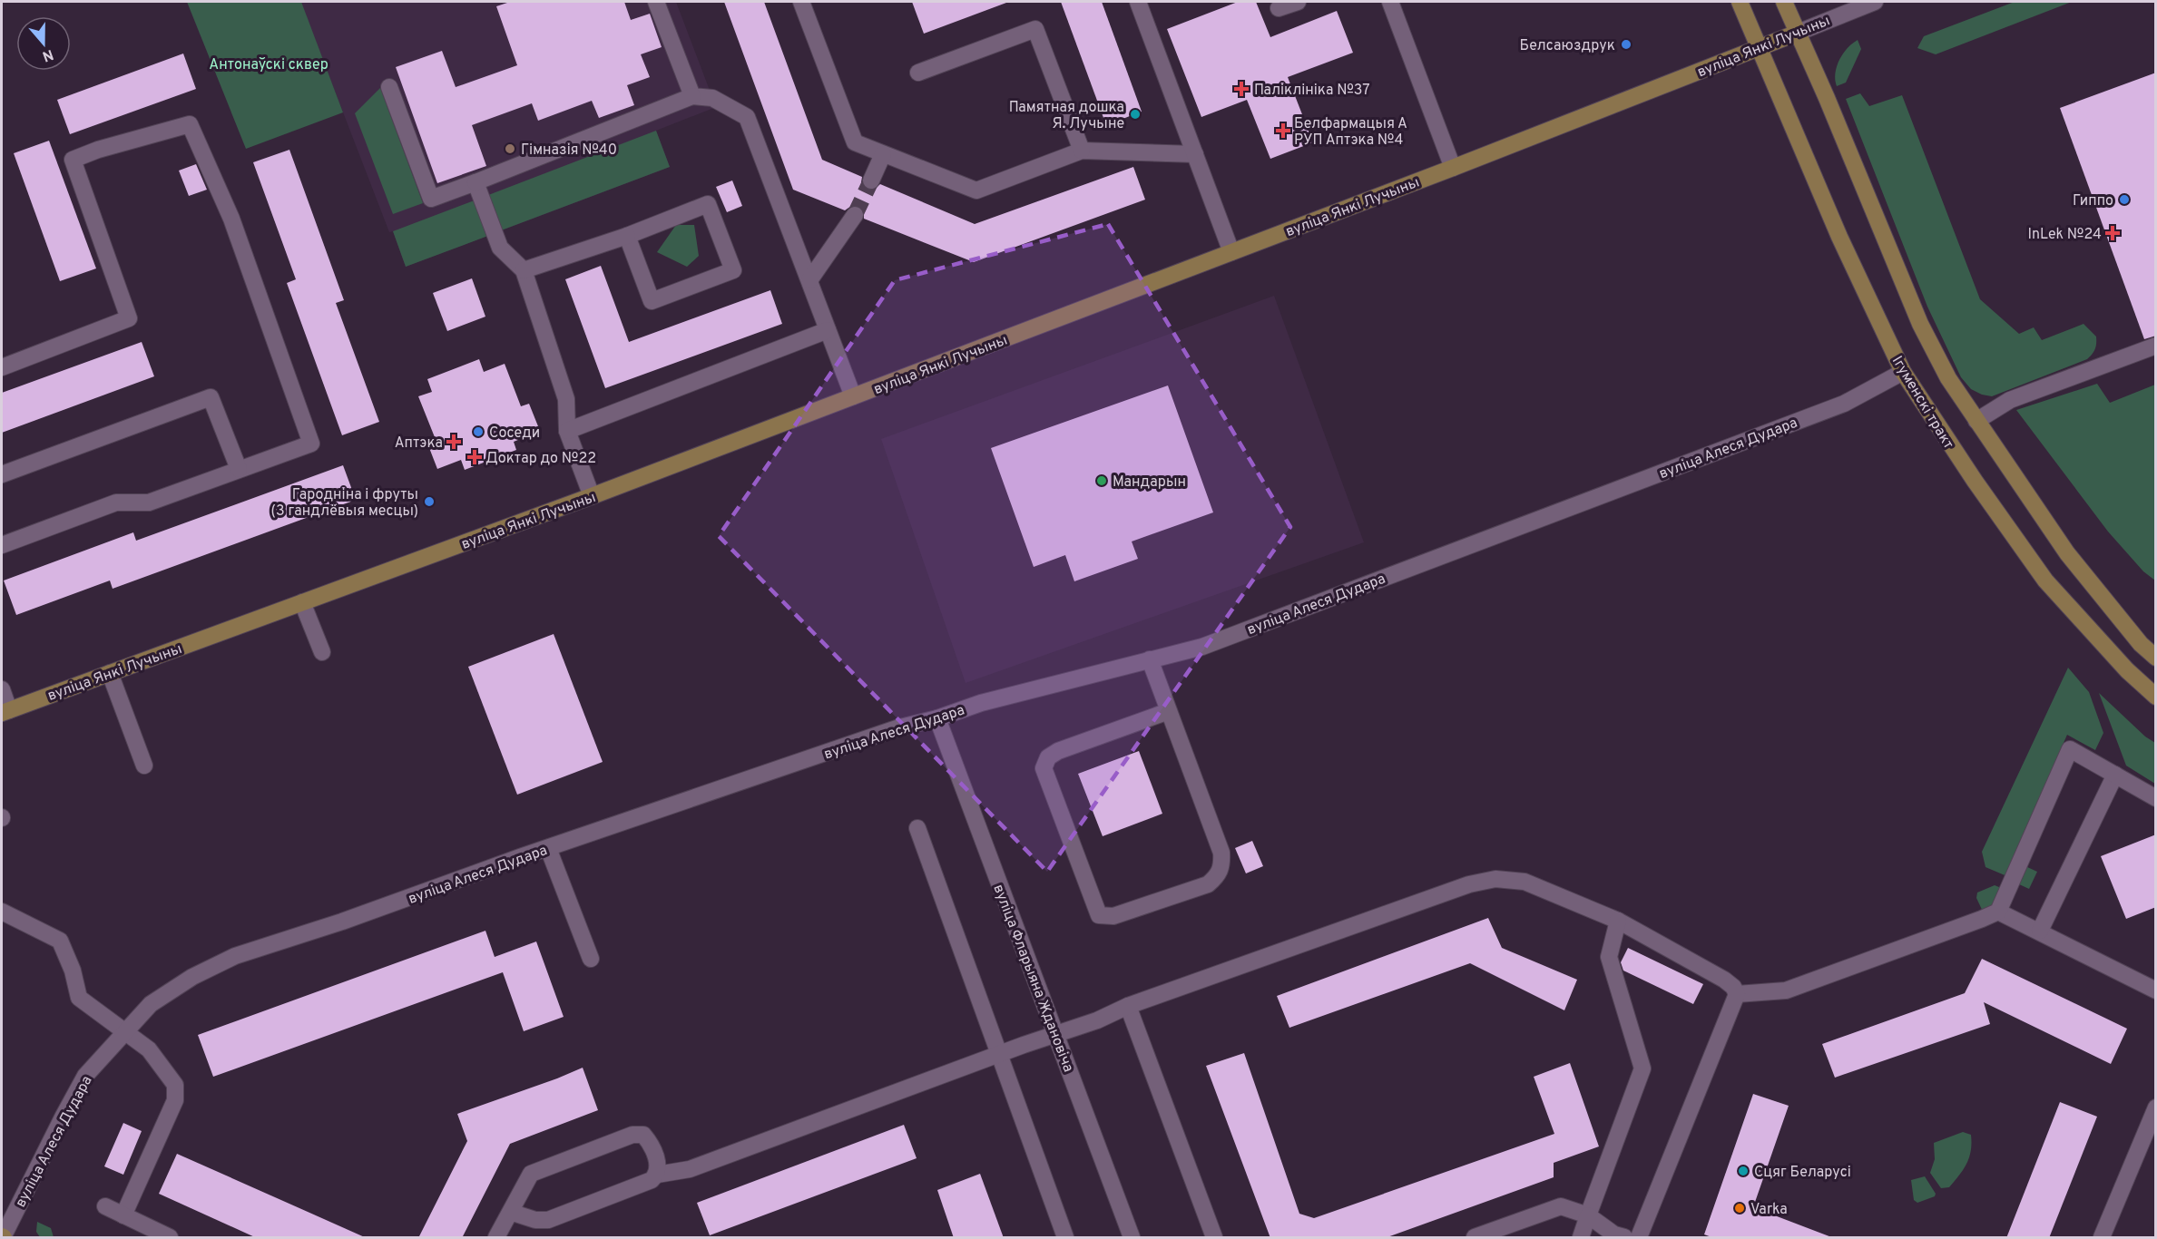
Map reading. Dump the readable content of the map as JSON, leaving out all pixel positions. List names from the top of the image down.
{
  "streets": {
    "main road": ["вуліца Янкі Лучыны", "Ігуменскі тракт"],
    "street": ["вуліца Алеся Дудара", "вуліца Фларыяна Ждановіча"]
  },
  "crossings": [
    ["вуліца Янкі Лучыны", "Ігуменскі тракт"],
    ["Ігуменскі тракт", "вуліца Алеся Дудара"],
    ["вуліца Алеся Дудара", "вуліца Фларыяна Ждановіча"]
  ],
  "parks": ["Антонаўскі сквер"],
  "places": {
    "other": [
      "Белсаюздрук",
      "Памятная дошка Я. Лучыне",
      "Гімназія №40",
      "Гиппо",
      "Соседи",
      "Мандарын",
      "Гародніна і фруты (3 гандлёвыя месцы)",
      "Сцяг Беларусі",
      "Varka"
    ],
    "health": [
      "Паліклініка №37",
      "Белфармацыя А РУП Аптэка №4",
      "InLek №24",
      "Аптэка",
      "Доктар до №22"
    ]
  },
  "north": "bottom"
}
